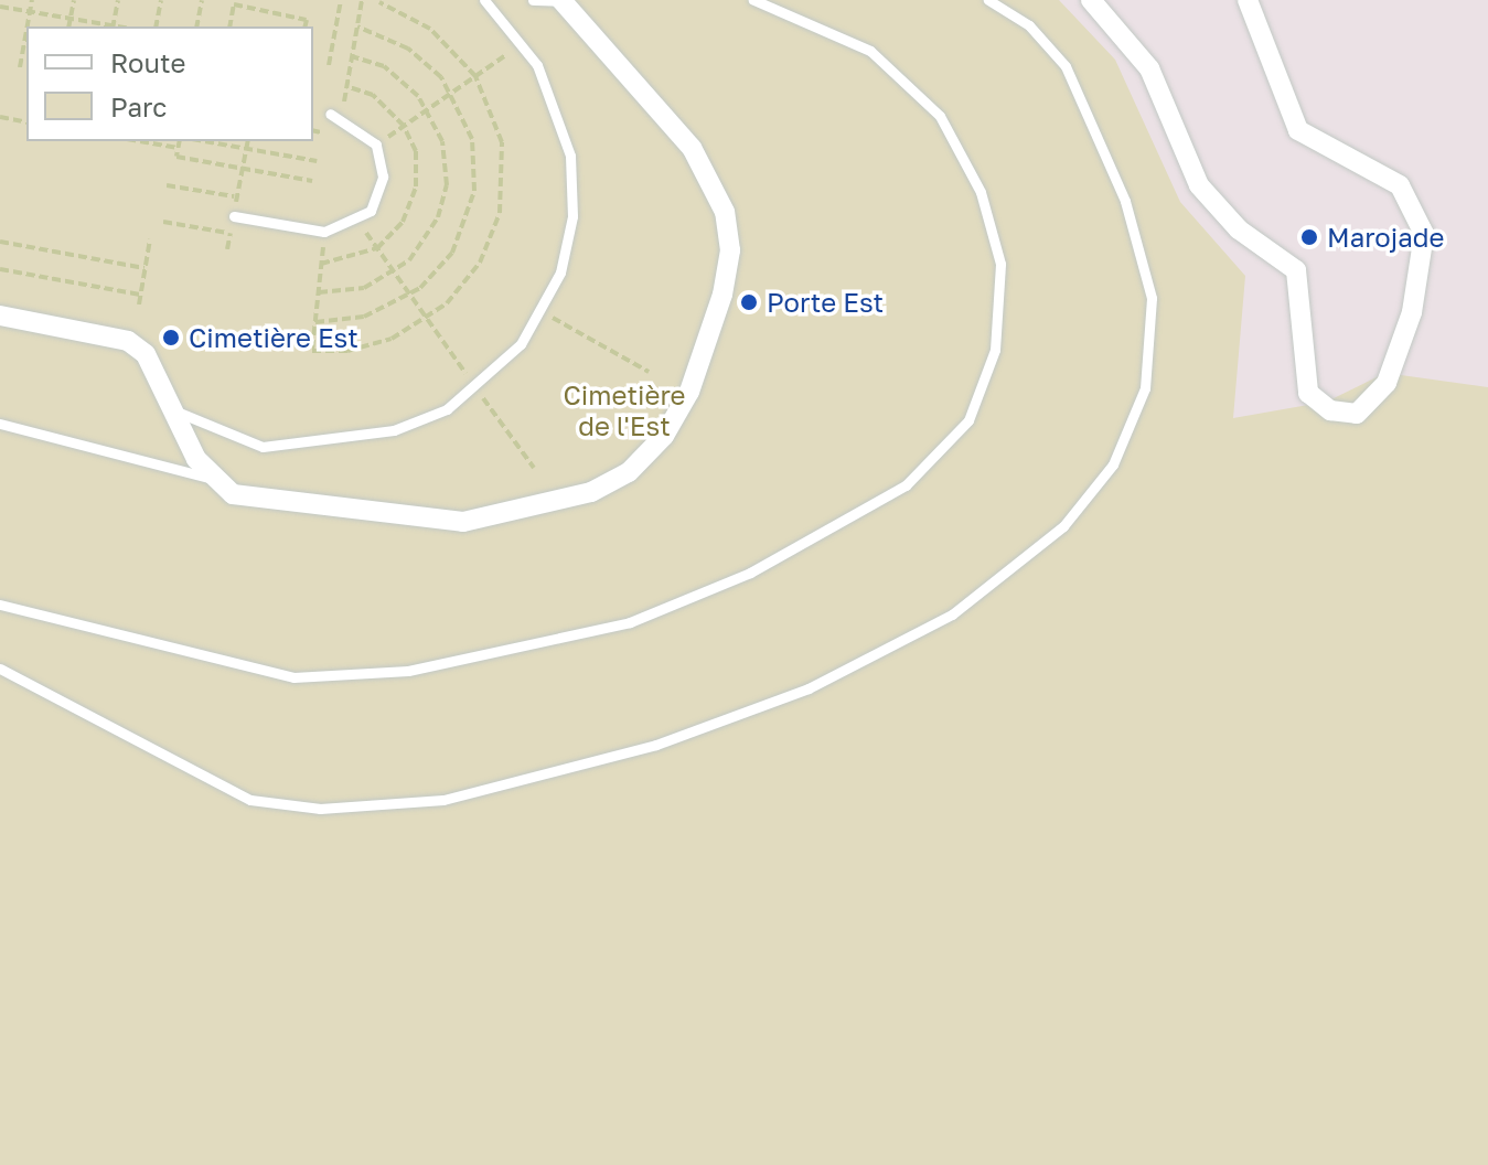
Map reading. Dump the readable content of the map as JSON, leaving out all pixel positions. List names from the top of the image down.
{
  "parks": ["Cimetière de l'Est"],
  "places": ["Marojade", "Porte Est", "Cimetière Est"],
  "legend": ["Route", "Parc"]
}
